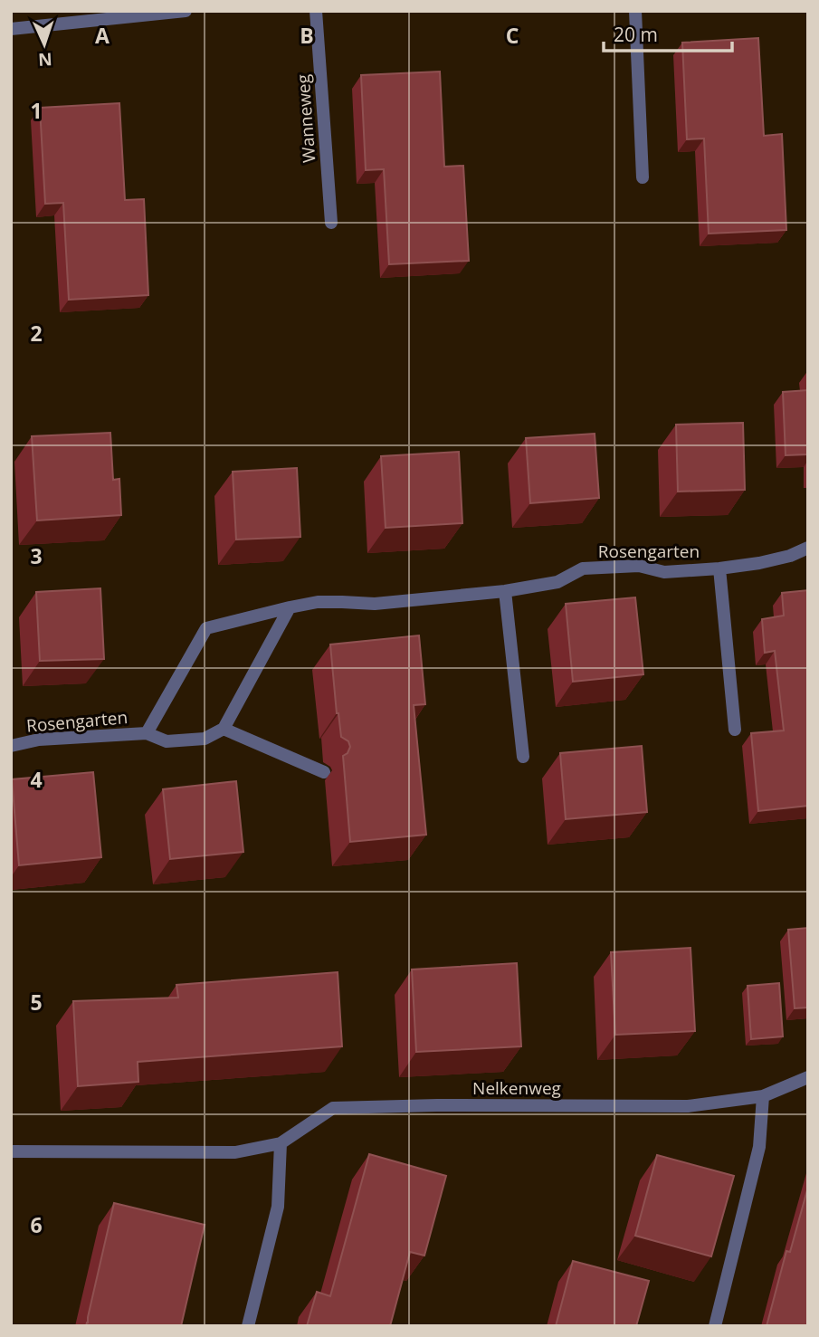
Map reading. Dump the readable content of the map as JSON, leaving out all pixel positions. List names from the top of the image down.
{
  "streets": {
    "street": ["Wanneweg", "Rosengarten", "Nelkenweg"]
  },
  "scale_bar": "20 m",
  "north": "bottom",
  "grid": {
    "columns": ["A", "B", "C"],
    "rows": [
      "1",
      "2",
      "3",
      "4",
      "5",
      "6"
    ]
  }
}
